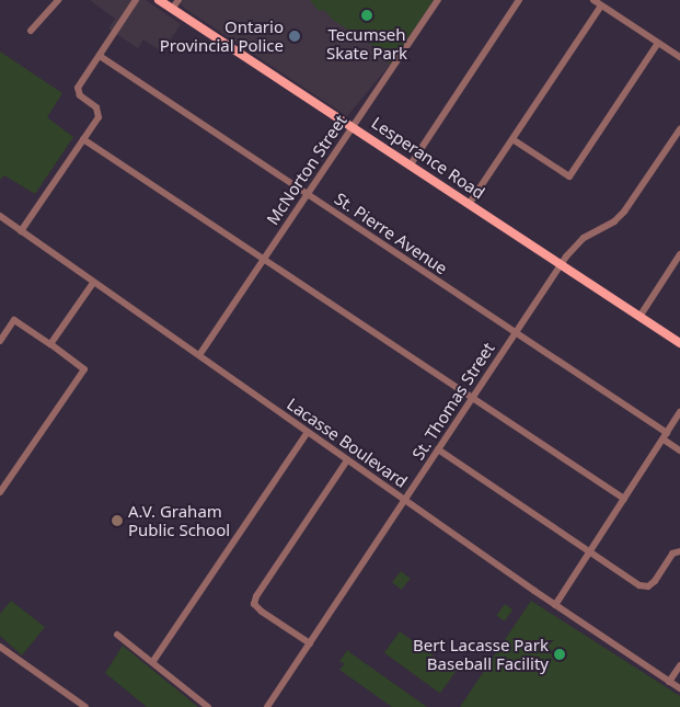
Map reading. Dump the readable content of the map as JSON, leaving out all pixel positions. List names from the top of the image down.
{
  "streets": {
    "main road": ["Lesperance Road"],
    "street": [
      "McNorton Street",
      "St. Pierre Avenue",
      "St. Thomas Street",
      "Lacasse Boulevard"
    ]
  },
  "crossings": [
    ["Lesperance Road", "McNorton Street"],
    ["Lesperance Road", "St. Thomas Street"],
    ["McNorton Street", "St. Pierre Avenue"],
    ["McNorton Street", "Lacasse Boulevard"],
    ["St. Pierre Avenue", "St. Thomas Street"],
    ["St. Thomas Street", "Lacasse Boulevard"]
  ],
  "places": [
    "Tecumseh Skate Park",
    "Ontario Provincial Police",
    "A.V. Graham Public School",
    "Bert Lacasse Park Baseball Facility"
  ]
}
